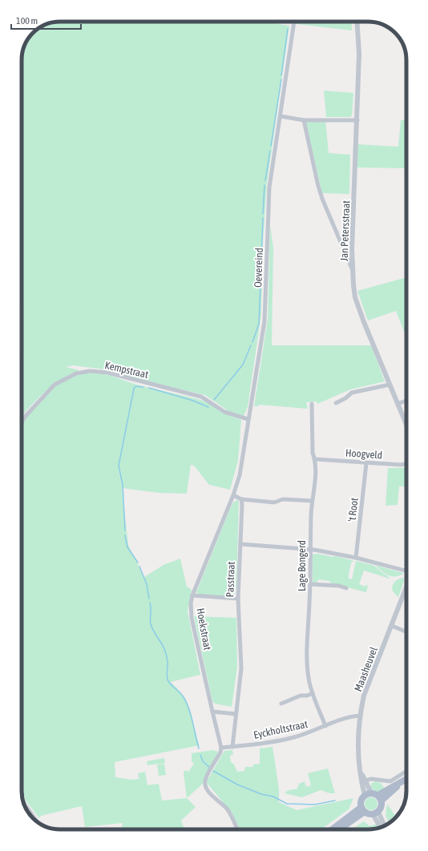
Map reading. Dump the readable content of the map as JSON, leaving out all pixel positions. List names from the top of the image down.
{
  "streets": {
    "street": [
      "Jan Petersstraat",
      "Oevereind",
      "Kempstraat",
      "Hoogveld",
      "'t Root",
      "Lage Bongerd",
      "Passtraat",
      "Hoekstraat",
      "Maasheuvel",
      "Eyckholtstraat"
    ]
  },
  "crossings": [
    ["Oevereind", "Kempstraat"],
    ["Hoogveld", "'t Root"],
    ["Hoogveld", "Lage Bongerd"],
    ["Lage Bongerd", "Eyckholtstraat"],
    ["Passtraat", "Eyckholtstraat"],
    ["Hoekstraat", "Eyckholtstraat"],
    ["Maasheuvel", "Eyckholtstraat"]
  ],
  "scale_bar": "100 m"
}
